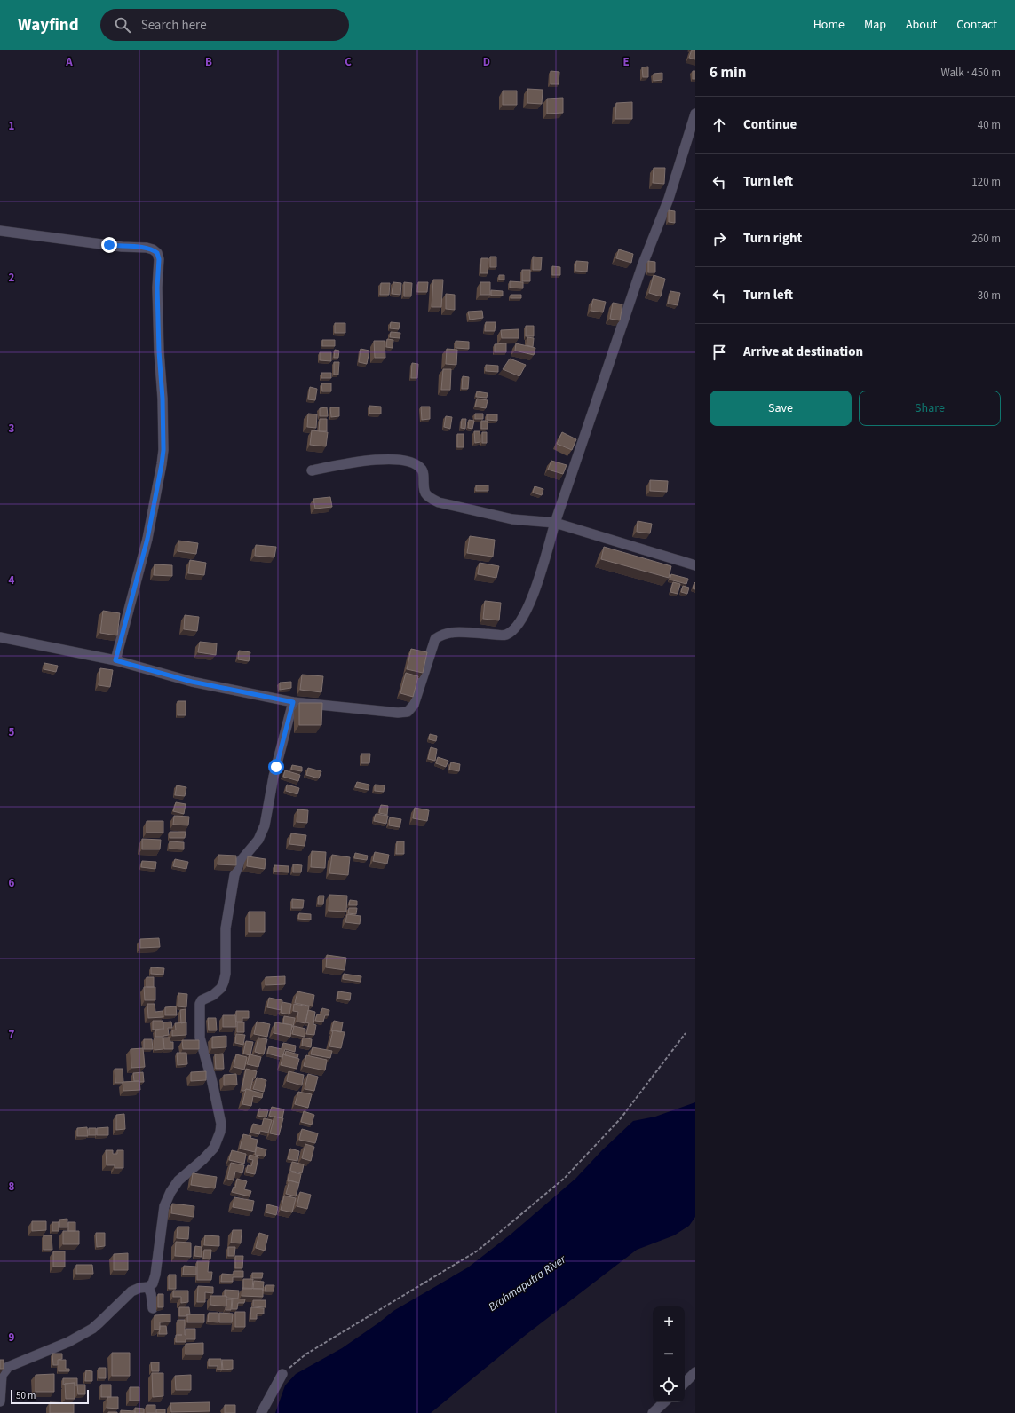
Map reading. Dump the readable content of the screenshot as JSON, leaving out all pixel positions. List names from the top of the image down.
{
  "water": ["Brahmaputra River"],
  "scale_bar": "50 m",
  "page": {
    "header": "Wayfind",
    "search": "Search here",
    "nav": [
      "Home",
      "Map",
      "About",
      "Contact"
    ],
    "heading": ["6 min", "Walk · 450 m"],
    "list": [
      ["Continue", "40 m"],
      ["Turn left", "120 m"],
      ["Turn right", "260 m"],
      ["Turn left", "30 m"],
      "Arrive at destination"
    ],
    "buttons": ["Save", "Share"],
    "map_buttons": ["+", "−"],
    "scale": "50 m"
  },
  "grid": {
    "columns": [
      "A",
      "B",
      "C",
      "D",
      "E"
    ],
    "rows": [
      "1",
      "2",
      "3",
      "4",
      "5",
      "6",
      "7",
      "8",
      "9"
    ]
  }
}
